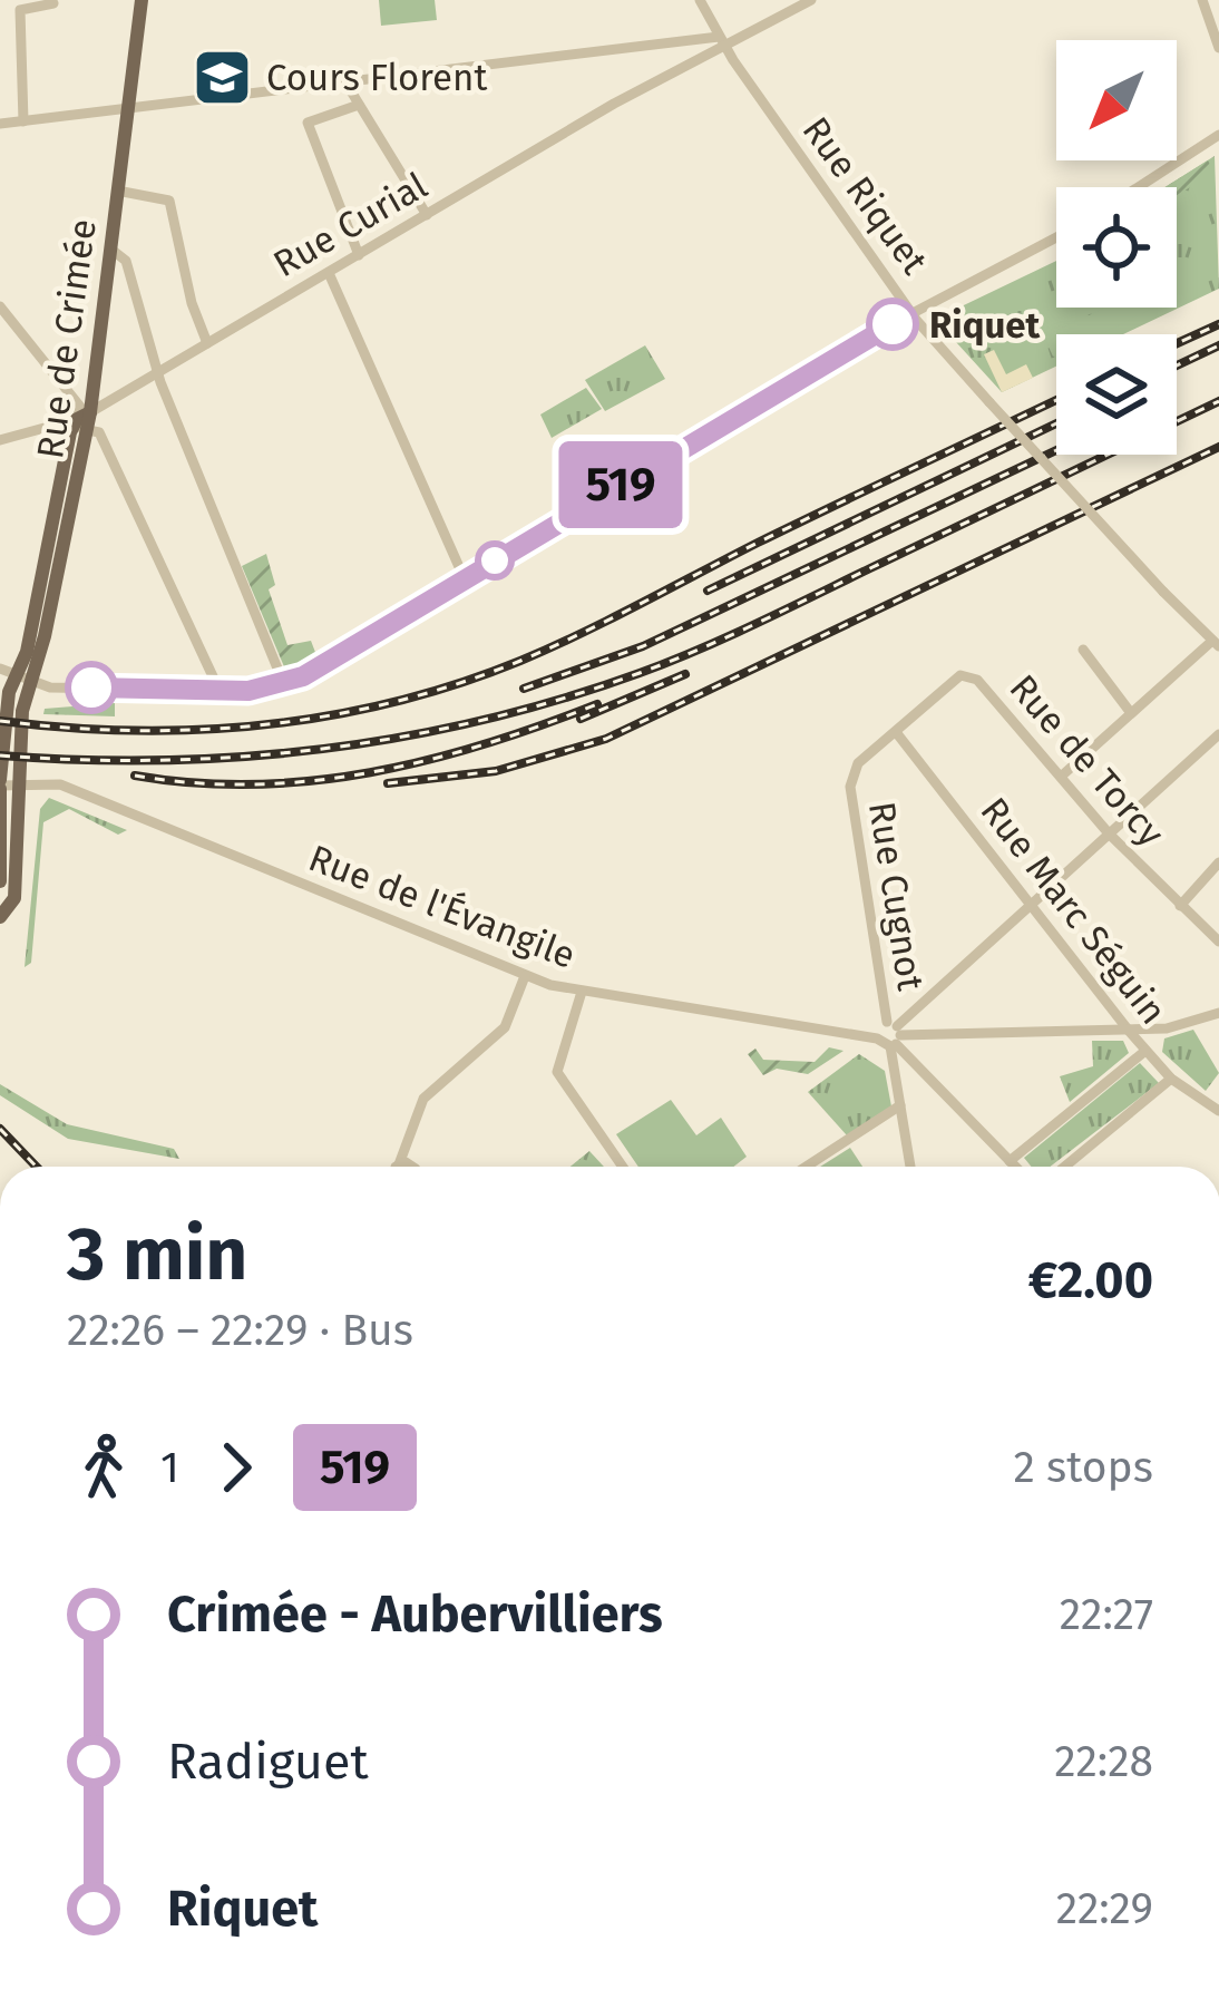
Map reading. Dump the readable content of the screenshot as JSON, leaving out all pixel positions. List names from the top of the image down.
{
  "streets": {
    "main road": ["Rue de Crimée"],
    "street": [
      "Rue Riquet",
      "Rue Curial",
      "Rue de Torcy",
      "Rue Cugnot",
      "Rue de l'Évangile",
      "Rue Marc Séguin"
    ]
  },
  "crossings": [
    ["Rue Riquet", "Rue Curial"],
    ["Rue Curial", "Rue de Crimée"],
    ["Rue de Crimée", "Rue de l'Évangile"],
    ["Rue de Torcy", "Rue Cugnot"],
    ["Rue Cugnot", "Rue Marc Séguin"]
  ],
  "places": {
    "school or university": ["Cours Florent"],
    "other": ["Riquet"]
  },
  "lines": ["bus line 519"],
  "north": "bottom left",
  "page": {
    "on_map": "519",
    "heading": ["3 min", "22:26 – 22:29 · Bus", "€2.00"],
    "legs": ["1", "519", "2 stops"],
    "list": [
      {
        "name": "Crimée - Aubervilliers",
        "value": "22:27"
      },
      {
        "name": "Radiguet",
        "value": "22:28"
      },
      {
        "name": "Riquet",
        "value": "22:29"
      }
    ]
  }
}
